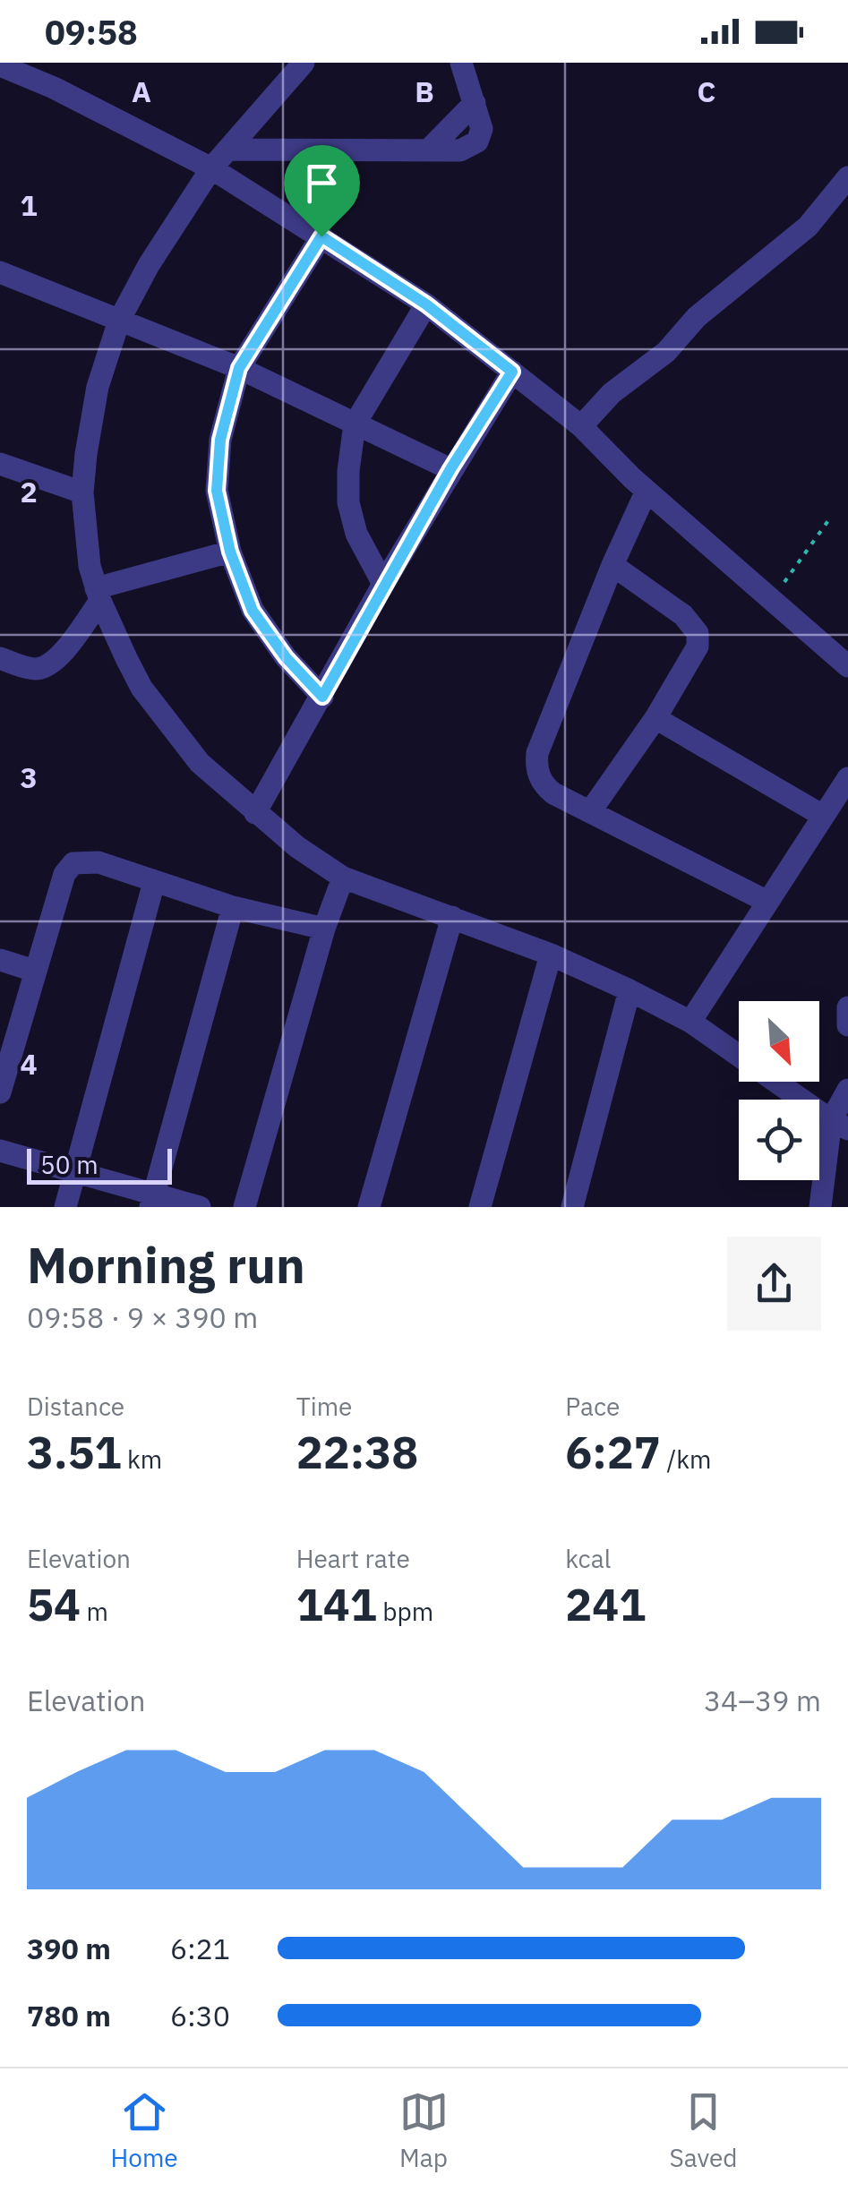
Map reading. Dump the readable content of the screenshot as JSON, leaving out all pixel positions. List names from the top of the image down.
{
  "scale_bar": "50 m",
  "north": "bottom right",
  "page": {
    "status": "09:58",
    "scale": "50 m",
    "heading": ["Morning run", "09:58 · 9 × 390 m"],
    "stats": [
      ["Distance", "3.51 km"],
      ["Time", "22:38"],
      ["Pace", "6:27 /km"],
      ["Elevation", "54 m"],
      ["Heart rate", "141 bpm"],
      ["kcal", "241"]
    ],
    "chart": ["Elevation", "34–39 m"],
    "list": [
      {
        "name": "390 m",
        "note": "6:21"
      },
      {
        "name": "780 m",
        "note": "6:30"
      }
    ],
    "tabs": ["Home", "Map", "Saved"]
  },
  "grid": {
    "columns": ["A", "B", "C"],
    "rows": [
      "1",
      "2",
      "3",
      "4"
    ]
  }
}
